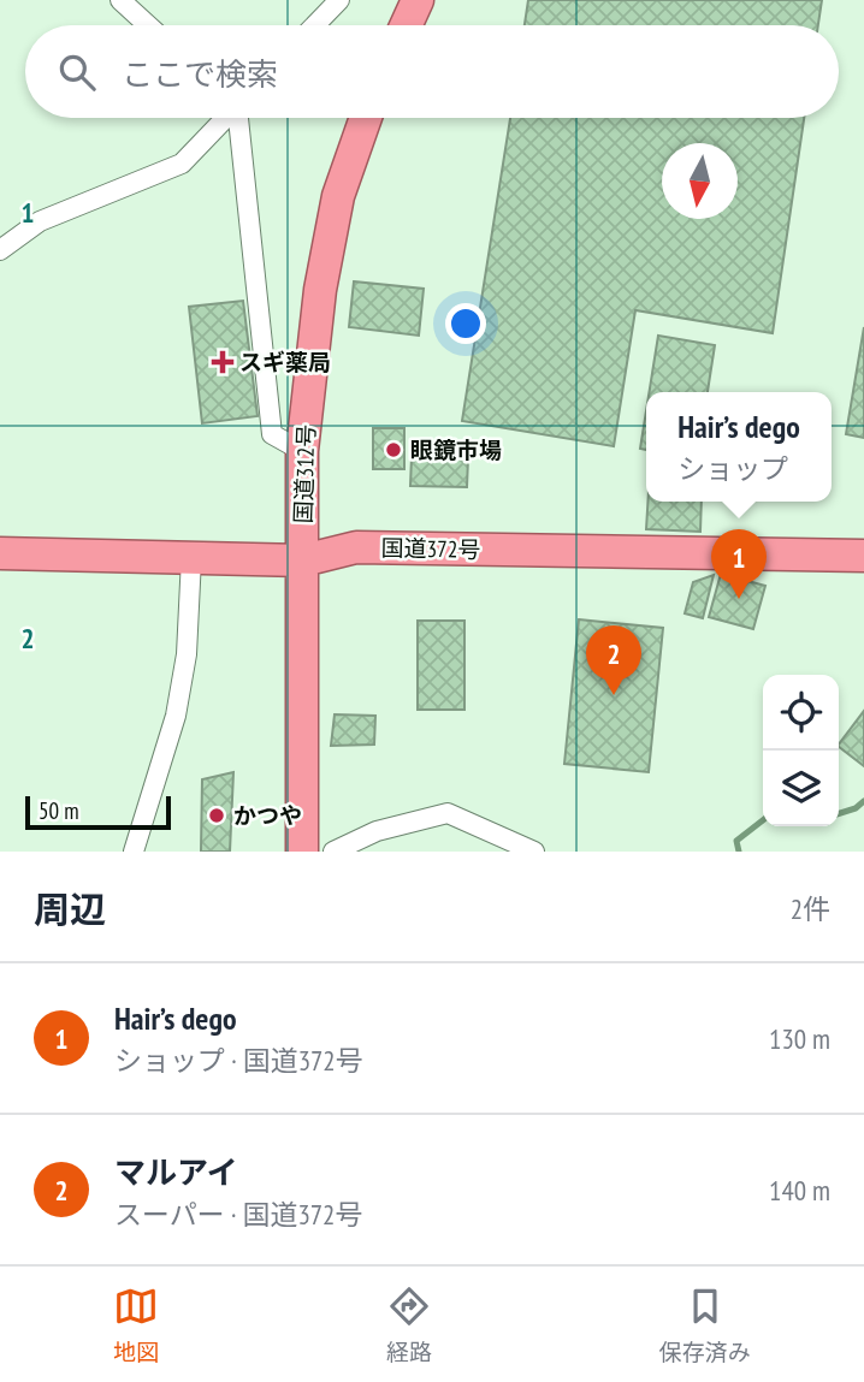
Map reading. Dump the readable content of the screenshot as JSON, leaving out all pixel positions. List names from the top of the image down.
{
  "streets": {
    "highway": ["国道312号", "国道372号"]
  },
  "crossings": [
    ["国道312号", "国道372号"]
  ],
  "places": {
    "health": ["スギ薬局"],
    "other": ["眼鏡市場", "かつや"]
  },
  "scale_bar": "50 m",
  "north": "bottom",
  "page": {
    "search": "ここで検索",
    "popup": ["Hair’s dego", "ショップ"],
    "pins": ["1", "2"],
    "scale": "50 m",
    "heading": ["周辺", "2件"],
    "list": [
      {
        "mark": "1",
        "name": "Hair’s dego",
        "note": "ショップ · 国道372号",
        "value": "130 m"
      },
      {
        "mark": "2",
        "name": "マルアイ",
        "note": "スーパー · 国道372号",
        "value": "140 m"
      }
    ],
    "nav": ["地図", "経路", "保存済み"]
  },
  "grid": {
    "rows": ["1", "2"]
  }
}
